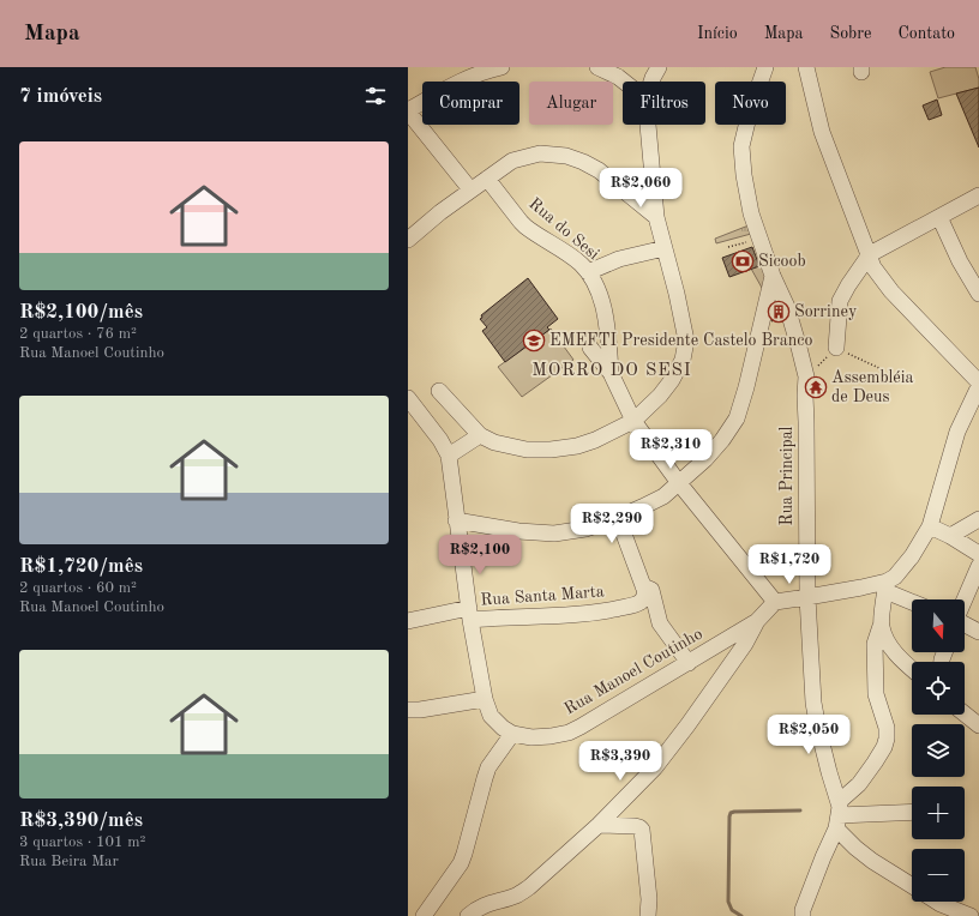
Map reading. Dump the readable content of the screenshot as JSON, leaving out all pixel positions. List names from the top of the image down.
{
  "streets": {
    "street": [
      "Rua do Sesi",
      "Rua Principal",
      "Rua Santa Marta",
      "Rua Manoel Coutinho"
    ]
  },
  "crossings": [
    ["Rua do Sesi", "Rua Manoel Coutinho"]
  ],
  "districts": ["MORRO DO SESI"],
  "places": {
    "bank": ["Sicoob"],
    "building": ["Sorriney"],
    "school or university": ["EMEFTI Presidente Castelo Branco"],
    "temple": ["Assembléia de Deus"]
  },
  "north": "bottom",
  "page": {
    "header": "Mapa",
    "nav": [
      "Início",
      "Mapa",
      "Sobre",
      "Contato"
    ],
    "heading": "7 imóveis",
    "chip": [
      "Comprar",
      "Alugar",
      "Filtros",
      "Novo"
    ],
    "list": [
      {
        "name": "R$2,100/mês",
        "note": "2 quartos · 76 m² · Rua Manoel Coutinho"
      },
      {
        "name": "R$1,720/mês",
        "note": "2 quartos · 60 m² · Rua Manoel Coutinho"
      },
      {
        "name": "R$3,390/mês",
        "note": "3 quartos · 101 m² · Rua Beira Mar"
      }
    ],
    "price": [
      "R$2,060",
      "R$2,310",
      "R$2,290",
      "R$2,100",
      "R$1,720",
      "R$2,050",
      "R$3,390"
    ],
    "map_buttons": ["+", "−"]
  }
}
